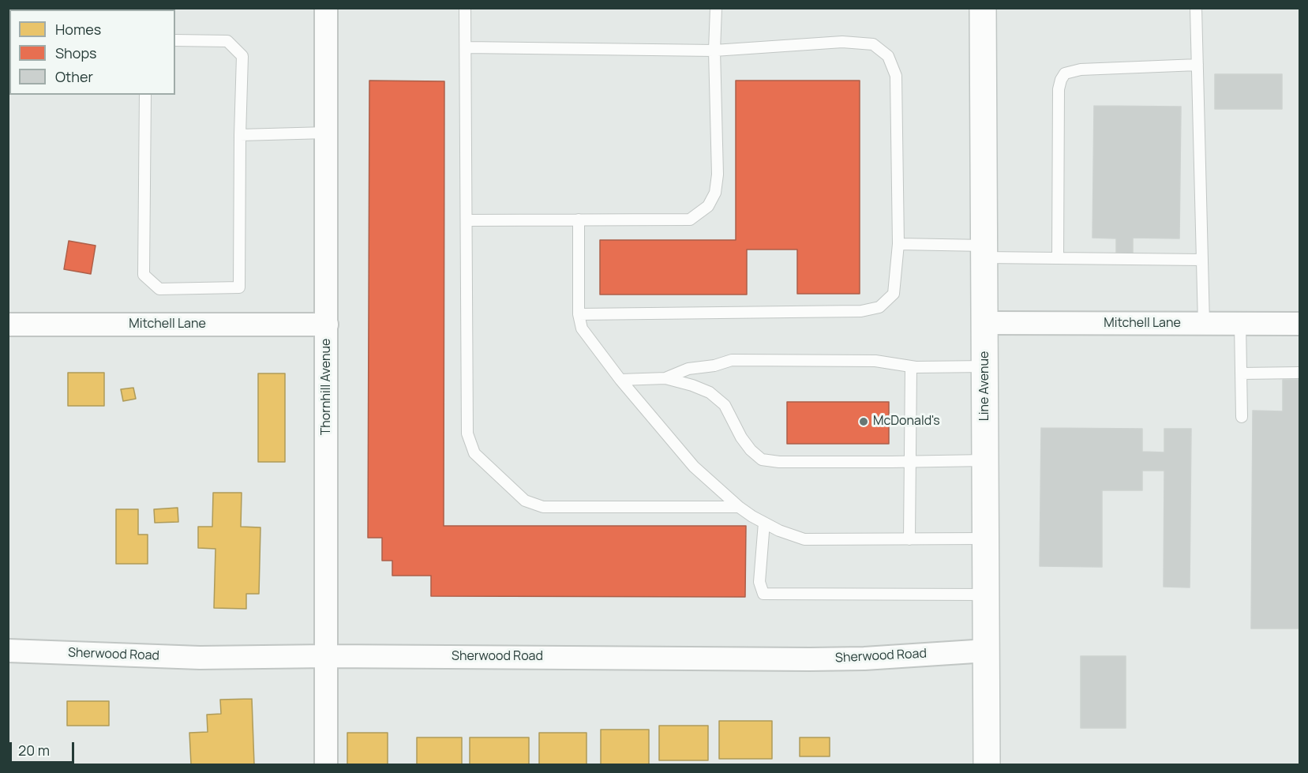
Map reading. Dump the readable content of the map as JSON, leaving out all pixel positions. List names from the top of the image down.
{
  "streets": {
    "main road": ["Line Avenue"],
    "street": ["Mitchell Lane", "Thornhill Avenue", "Sherwood Road"]
  },
  "crossings": [
    ["Mitchell Lane", "Line Avenue"],
    ["Mitchell Lane", "Thornhill Avenue"],
    ["Line Avenue", "Sherwood Road"],
    ["Thornhill Avenue", "Sherwood Road"]
  ],
  "places": ["McDonald's"],
  "legend": ["Homes", "Shops", "Other"],
  "scale_bar": "20 m"
}
